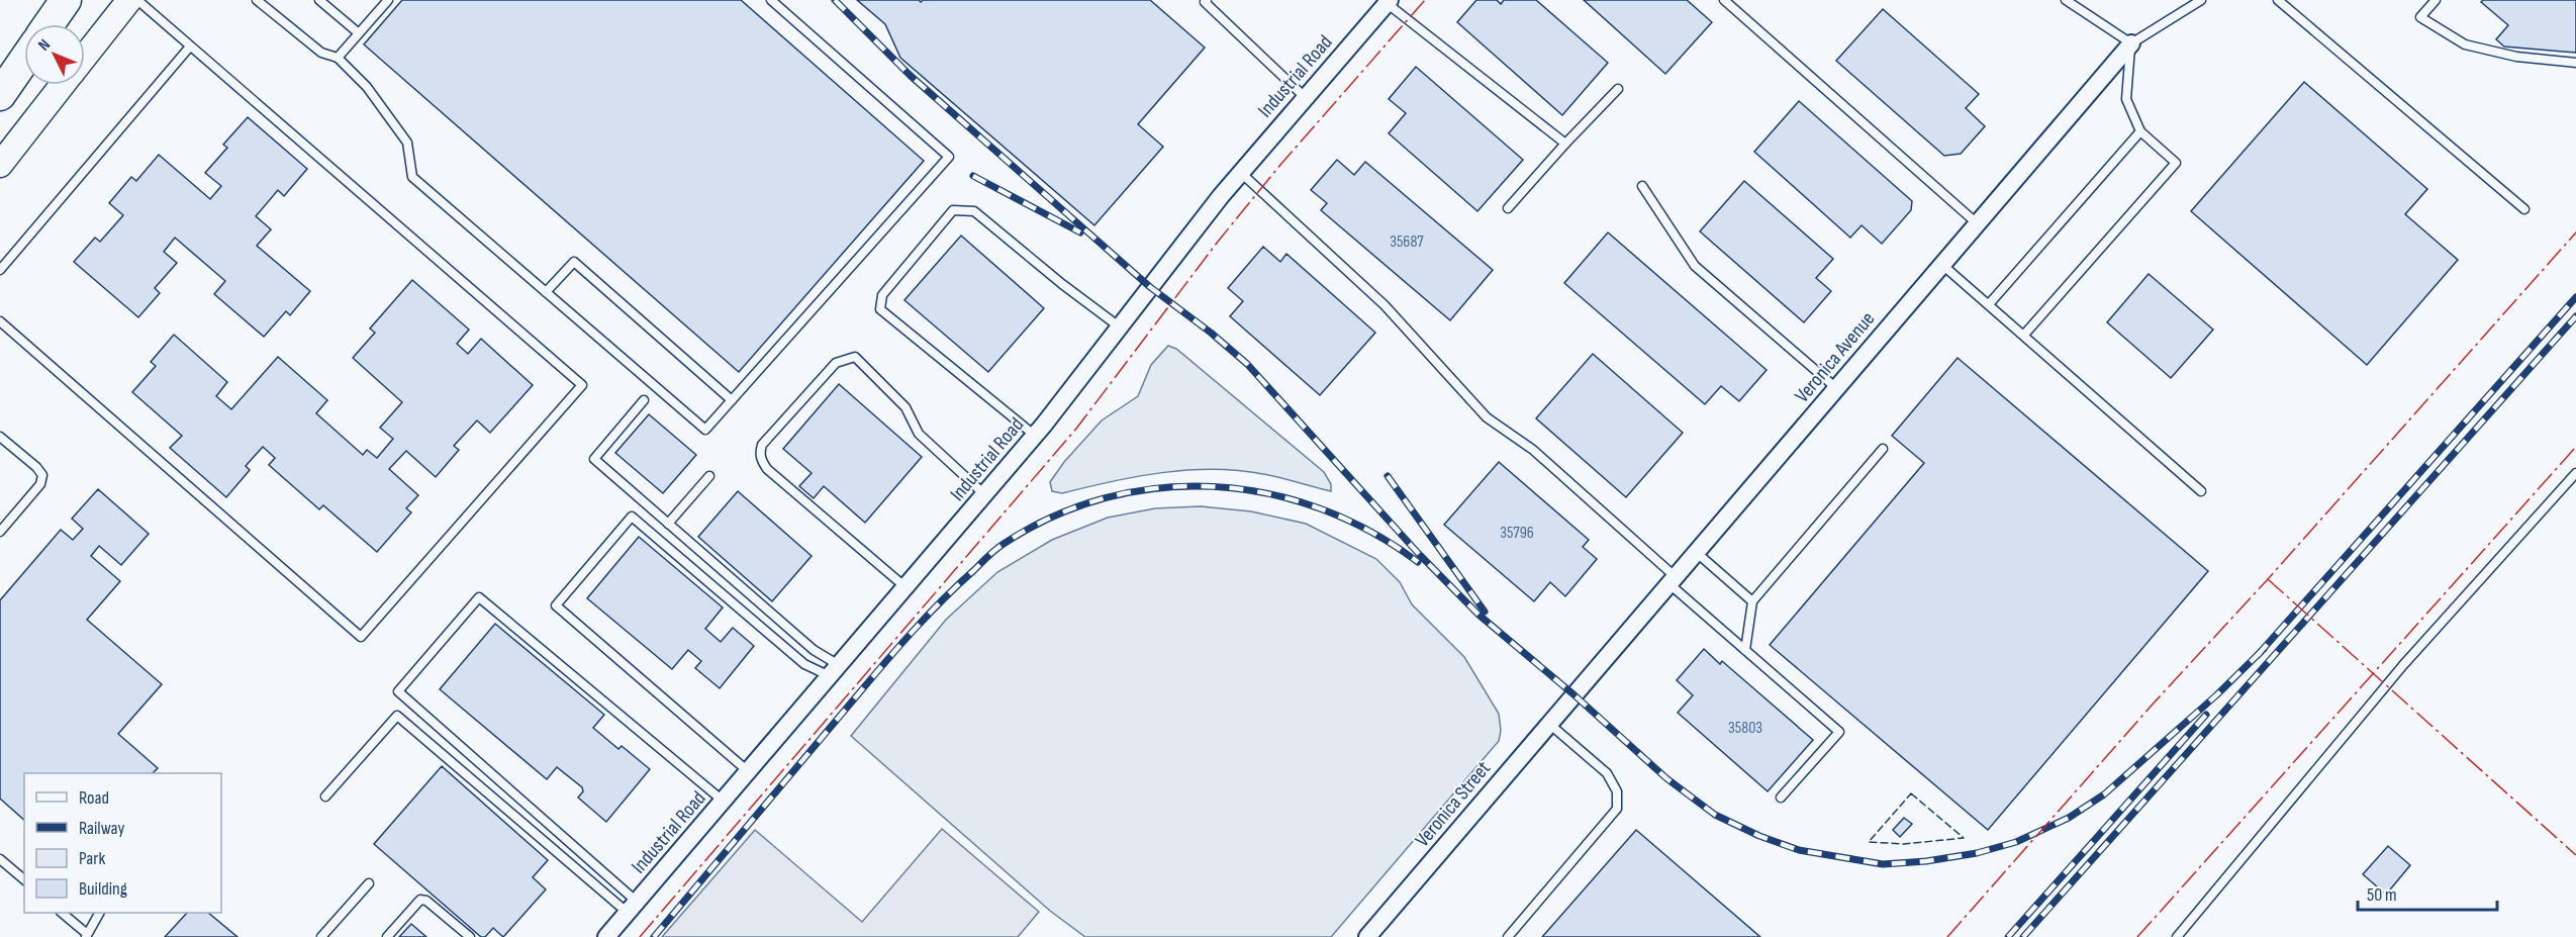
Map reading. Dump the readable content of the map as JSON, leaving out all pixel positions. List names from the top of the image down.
{
  "streets": {
    "street": ["Industrial Road", "Veronica Avenue", "Veronica Street"]
  },
  "crossings": [
    ["Veronica Avenue", "Veronica Street"]
  ],
  "house_numbers": ["35687", "35796", "35803"],
  "legend": [
    "Road",
    "Railway",
    "Park",
    "Building"
  ],
  "scale_bar": "50 m",
  "north": "top left"
}
